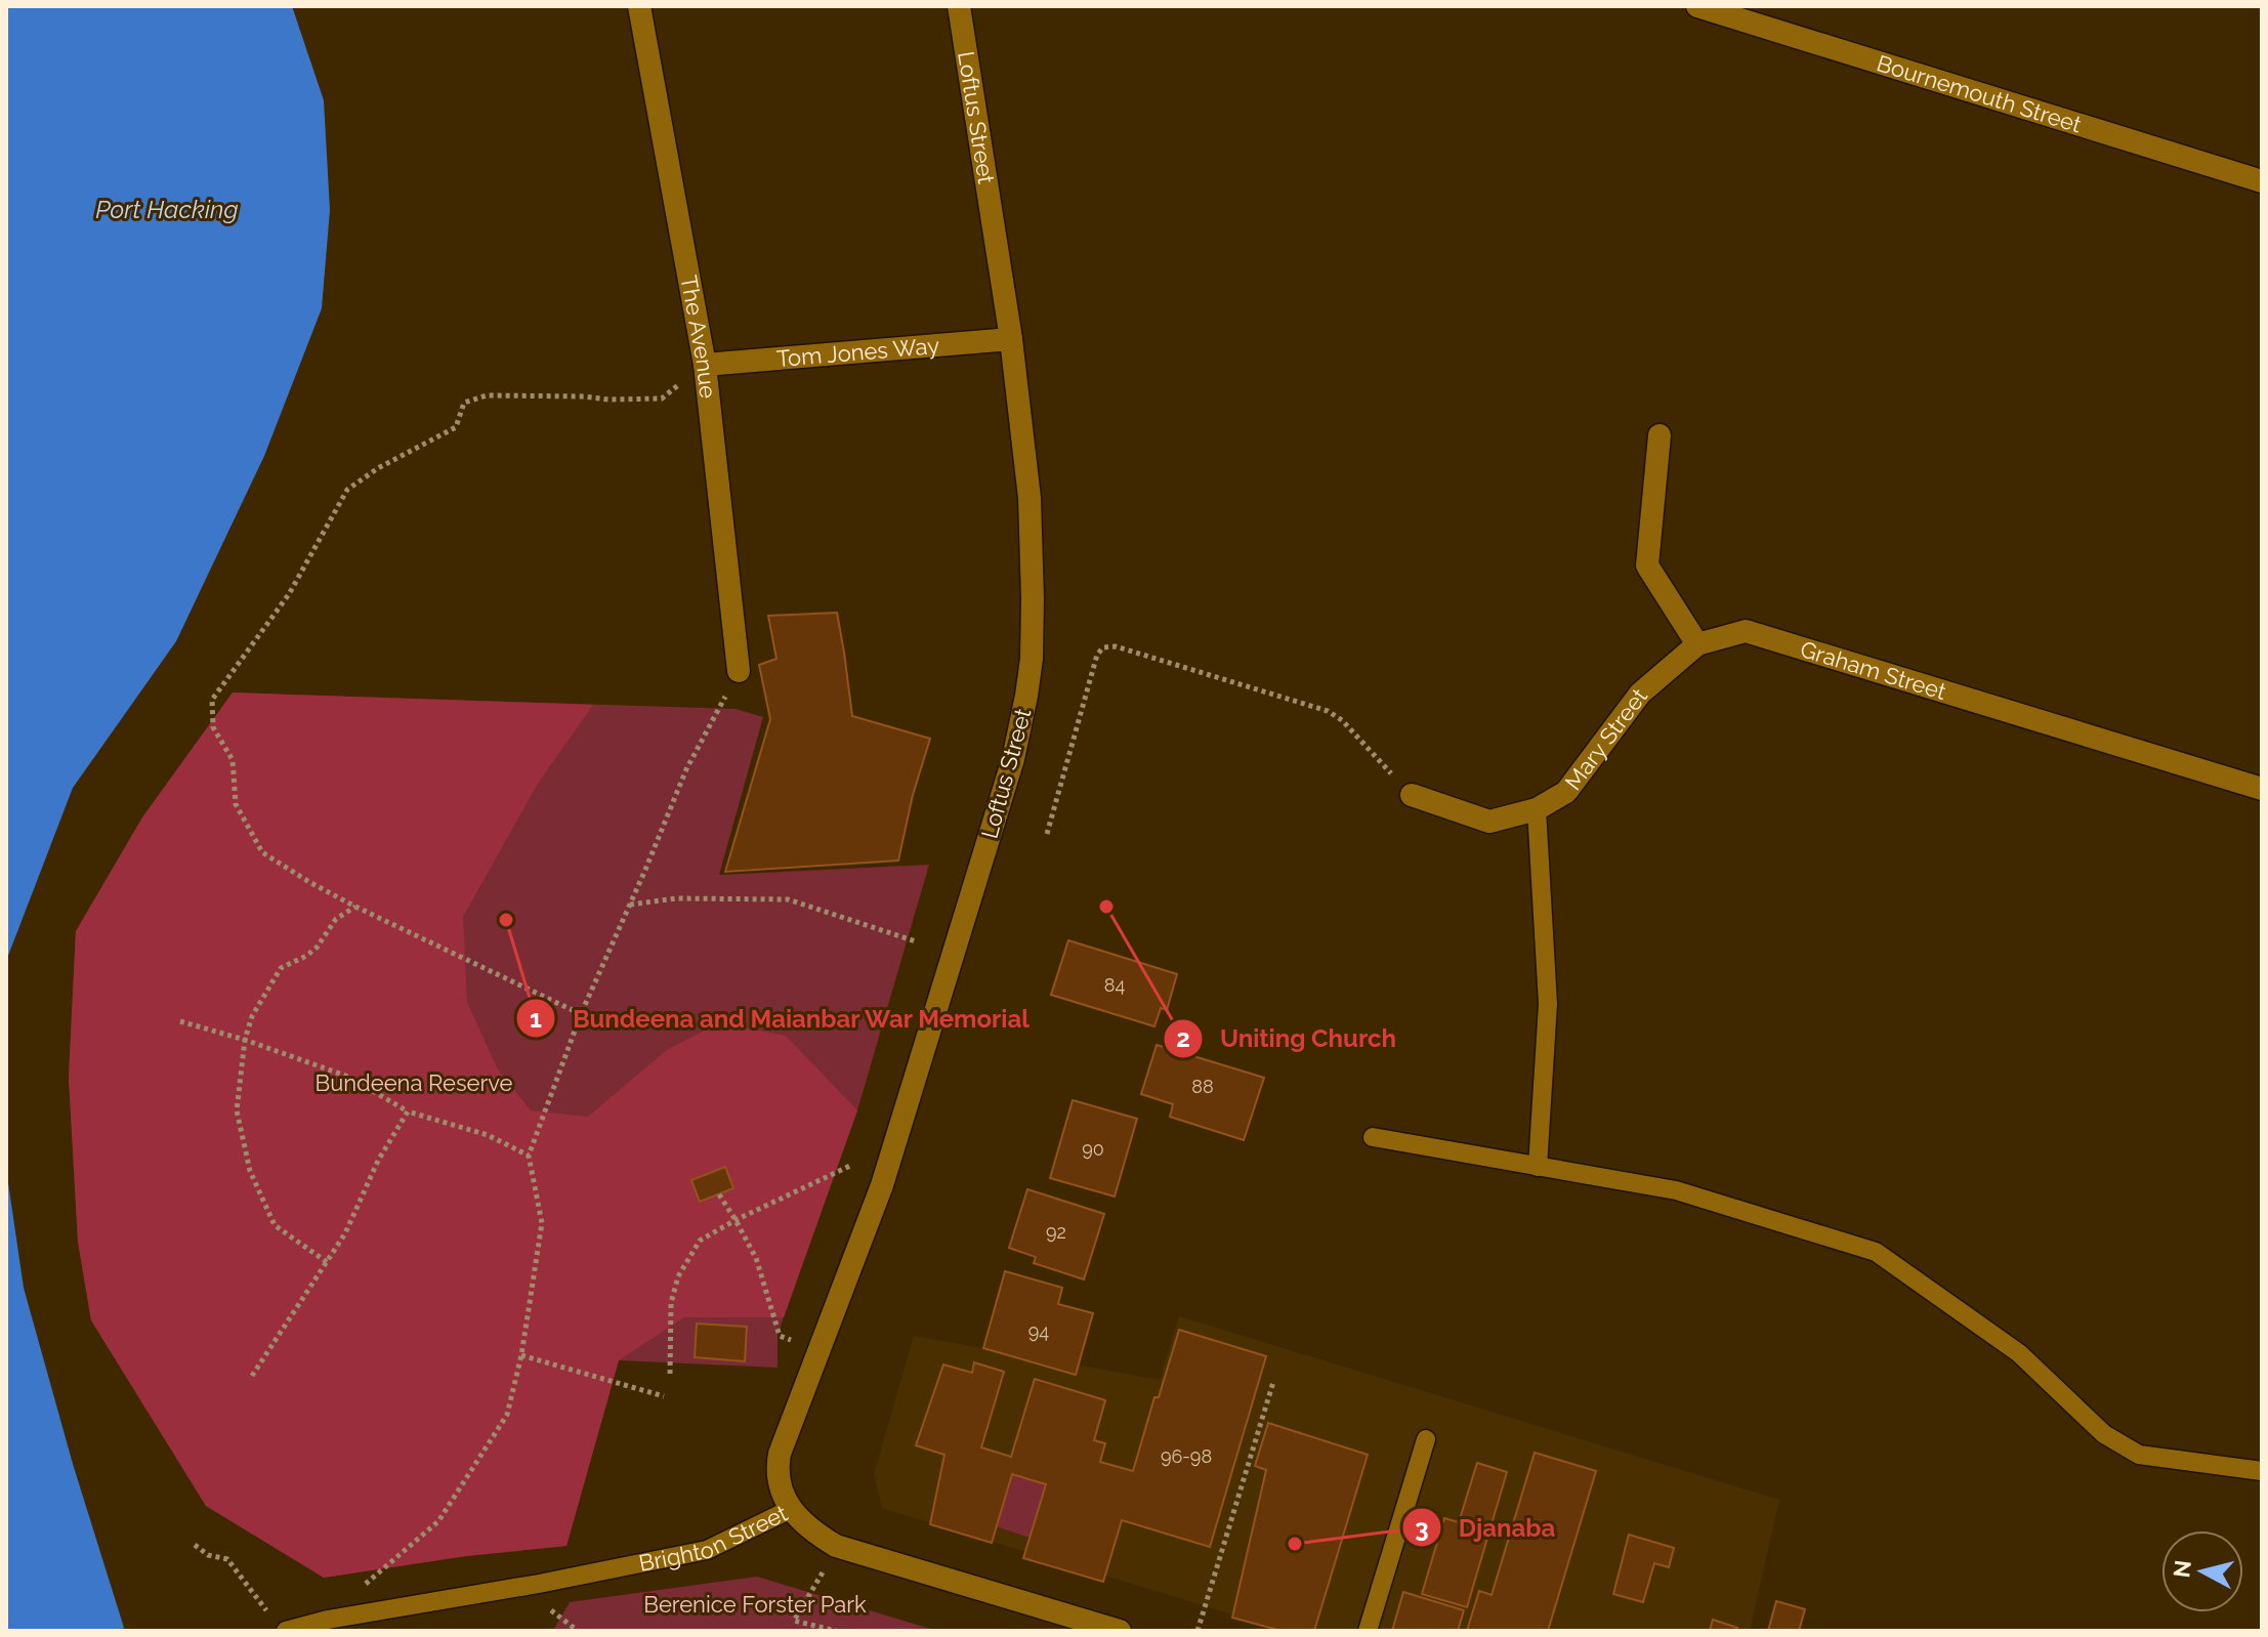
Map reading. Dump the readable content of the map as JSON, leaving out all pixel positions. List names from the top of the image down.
{
  "streets": {
    "street": [
      "Bournemouth Street",
      "Loftus Street",
      "The Avenue",
      "Tom Jones Way",
      "Graham Street",
      "Mary Street",
      "Brighton Street"
    ]
  },
  "crossings": [
    ["Loftus Street", "Tom Jones Way"],
    ["Loftus Street", "Brighton Street"],
    ["The Avenue", "Tom Jones Way"],
    ["Graham Street", "Mary Street"]
  ],
  "water": ["Port Hacking"],
  "parks": ["Bundeena Reserve", "Berenice Forster Park"],
  "places": ["Uniting Church", "Bundeena and Maianbar War Memorial", "Djanaba"],
  "house_numbers": [
    "84",
    "88",
    "90",
    "92",
    "94",
    "96-98"
  ],
  "north": "left"
}
